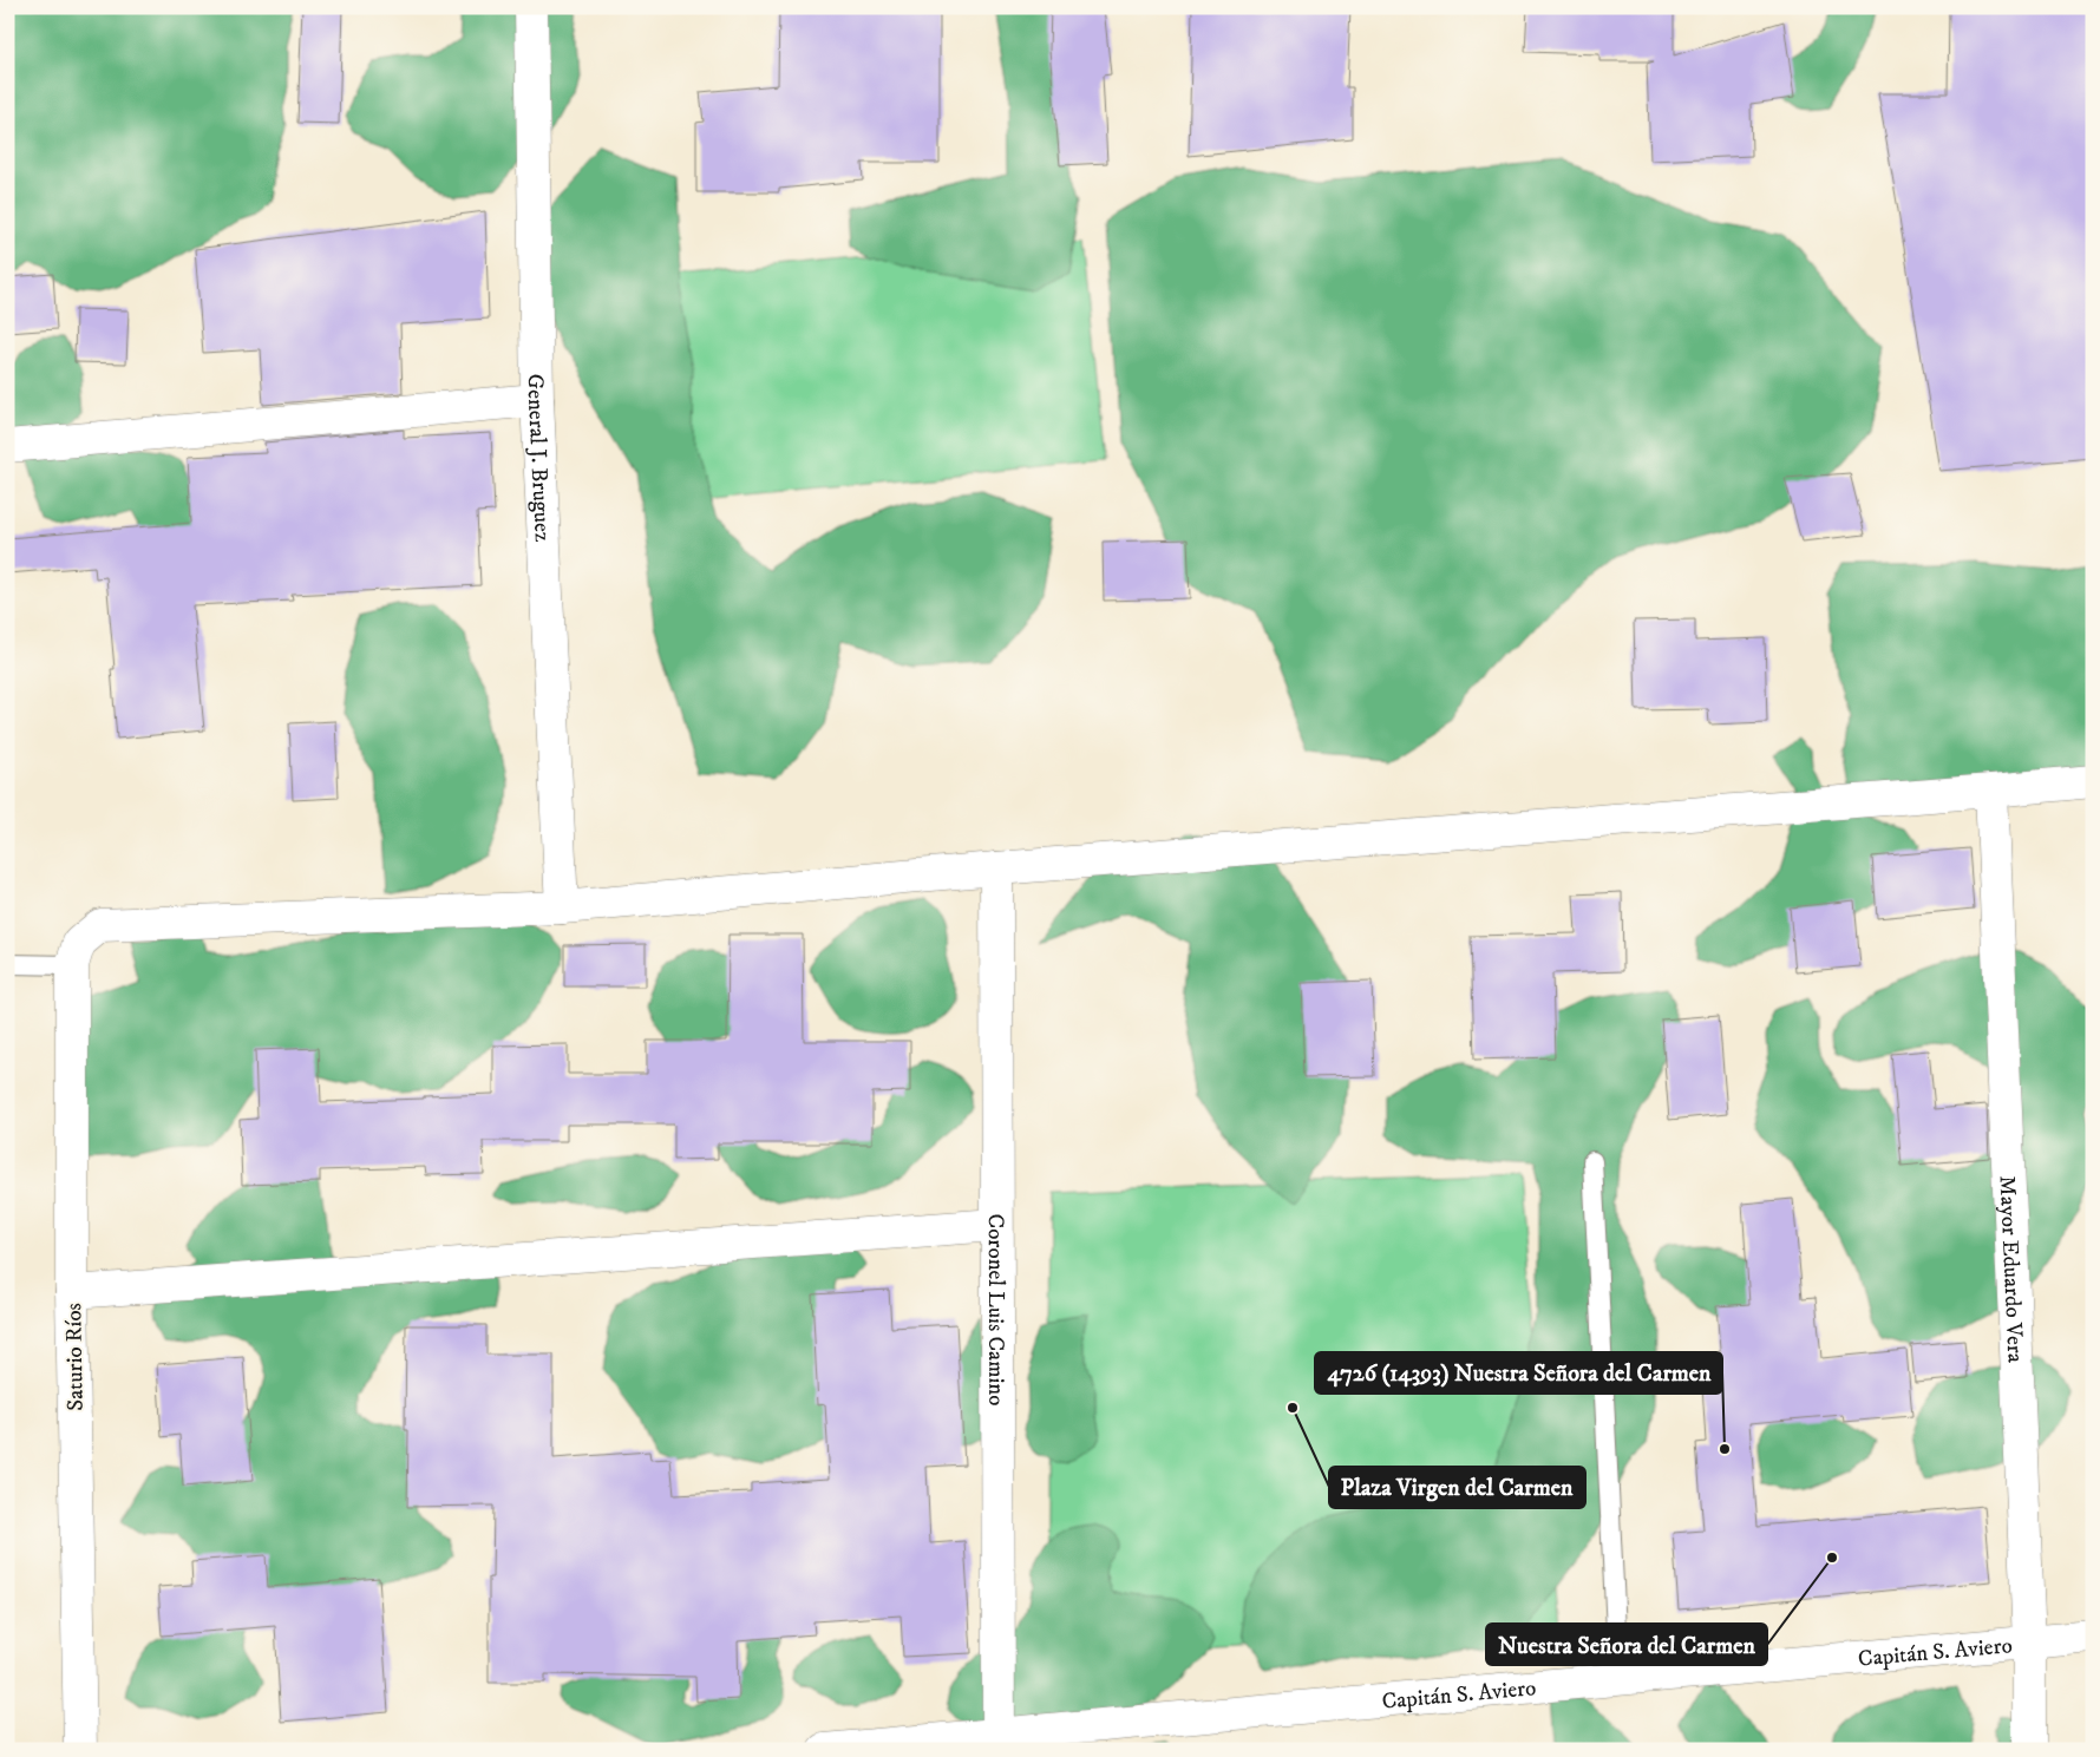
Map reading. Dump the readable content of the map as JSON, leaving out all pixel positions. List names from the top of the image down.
{
  "streets": {
    "street": [
      "General J. Bruguez",
      "Mayor Eduardo Vera",
      "Coronel Luis Camino",
      "Saturio Ríos",
      "Capitán S. Aviero"
    ]
  },
  "crossings": [
    ["Mayor Eduardo Vera", "Capitán S. Aviero"],
    ["Coronel Luis Camino", "Capitán S. Aviero"]
  ],
  "places": ["Plaza Virgen del Carmen", "4726 (14393) Nuestra Señora del Carmen", "Nuestra Señora del Carmen"]
}
